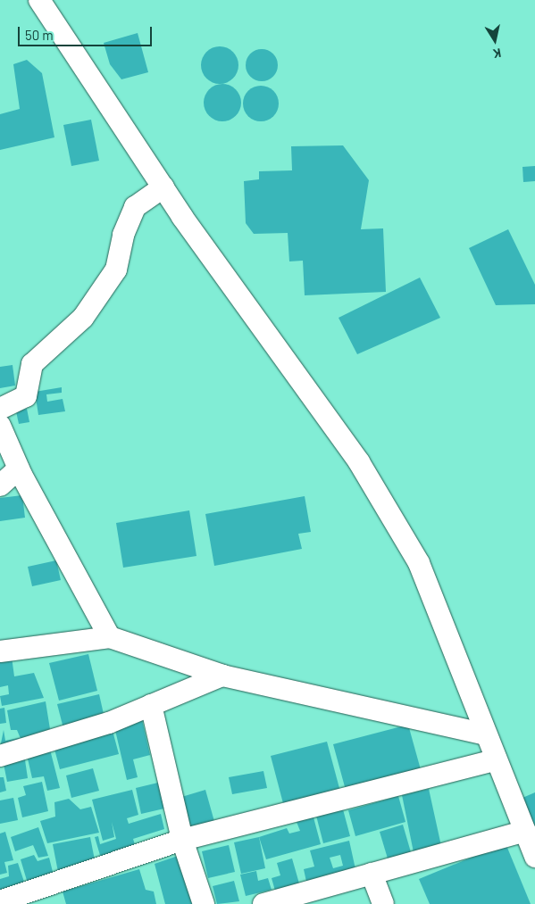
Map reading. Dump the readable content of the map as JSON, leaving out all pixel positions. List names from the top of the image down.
{
  "scale_bar": "50 m",
  "north": "bottom"
}
